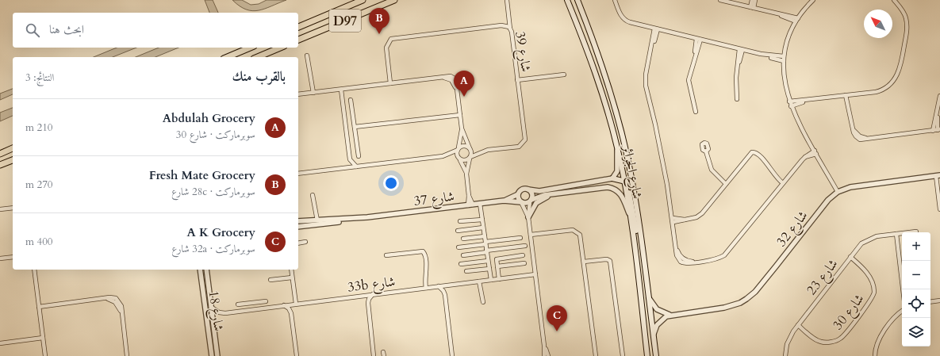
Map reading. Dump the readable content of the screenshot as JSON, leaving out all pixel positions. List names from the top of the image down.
{
  "streets": {
    "main road": ["D97", "شارع الجزائر"],
    "street": [
      "شارع 39",
      "شارع 37",
      "شارع 32",
      "شارع 23",
      "33b شارع",
      "شارع 18",
      "شارع 30"
    ]
  },
  "crossings": [
    ["شارع 23", "شارع 30"],
    ["33b شارع", "شارع 18"]
  ],
  "north": "top left",
  "page": {
    "pins": ["B", "A", "C"],
    "search": "ابحث هنا",
    "heading": ["بالقرب منك", "النتائج: 3"],
    "list": [
      {
        "mark": "A",
        "name": "Abdulah Grocery",
        "note": "سوبرماركت · شارع 30",
        "value": "210 m"
      },
      {
        "mark": "B",
        "name": "Fresh Mate Grocery",
        "note": "سوبرماركت · 28c شارع",
        "value": "270 m"
      },
      {
        "mark": "C",
        "name": "A K Grocery",
        "note": "سوبرماركت · 32a شارع",
        "value": "400 m"
      }
    ],
    "map_buttons": ["+", "−"]
  }
}
